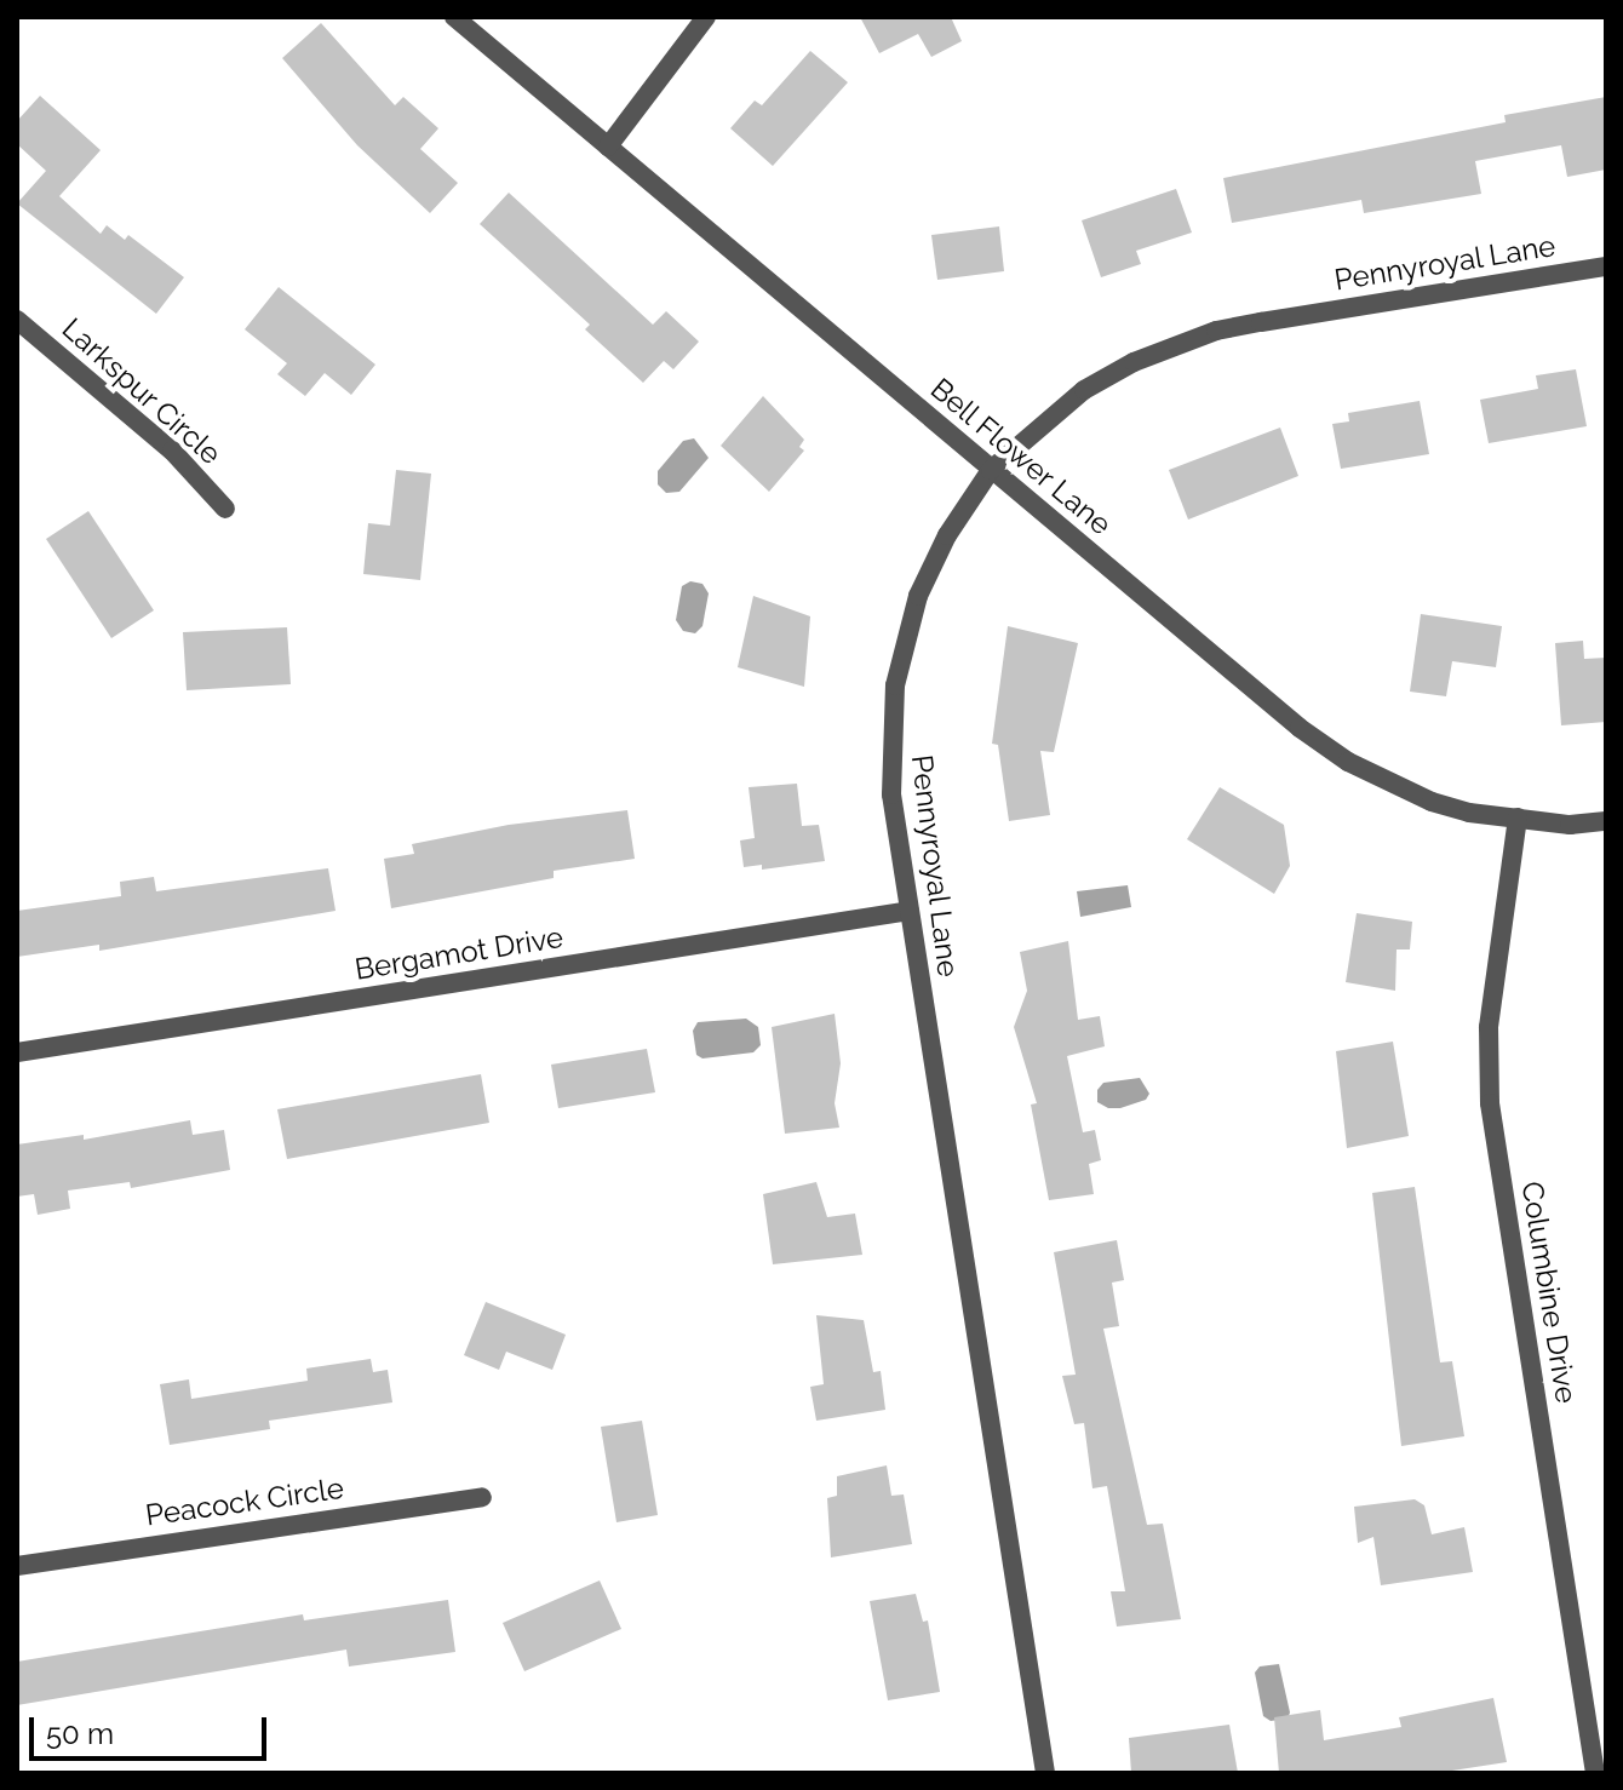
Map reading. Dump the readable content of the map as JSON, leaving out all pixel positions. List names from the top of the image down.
{
  "streets": {
    "street": [
      "Pennyroyal Lane",
      "Larkspur Circle",
      "Bell Flower Lane",
      "Bergamot Drive",
      "Columbine Drive",
      "Peacock Circle"
    ]
  },
  "crossings": [
    ["Pennyroyal Lane", "Bell Flower Lane"],
    ["Pennyroyal Lane", "Bergamot Drive"],
    ["Bell Flower Lane", "Columbine Drive"]
  ],
  "scale_bar": "50 m"
}
